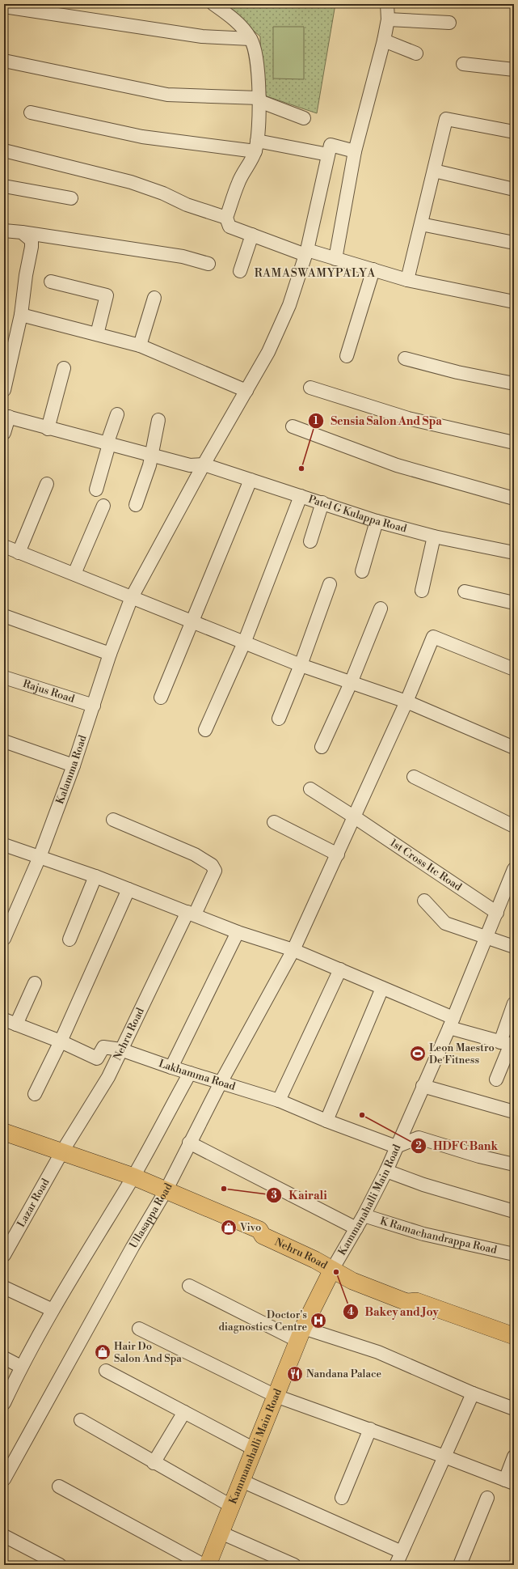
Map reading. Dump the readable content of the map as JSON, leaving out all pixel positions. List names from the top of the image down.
{
  "streets": {
    "main road": ["Nehru Road", "Kammanahalli Main Road"],
    "street": [
      "Patel G Kulappa Road",
      "Rajus Road",
      "Kalamma Road",
      "1st Cross Itc Road",
      "Lakhamma Road",
      "Lazar Road",
      "Ullasappa Road",
      "K Ramachandrappa Road"
    ]
  },
  "crossings": [
    ["Patel G Kulappa Road", "Kalamma Road"],
    ["Rajus Road", "Kalamma Road"],
    ["1st Cross Itc Road", "Kammanahalli Main Road"],
    ["1st Cross Itc Road", "Ullasappa Road"],
    ["Nehru Road", "Lakhamma Road"],
    ["Nehru Road", "Kammanahalli Main Road"],
    ["Nehru Road", "Lazar Road"],
    ["Nehru Road", "Ullasappa Road"],
    ["Lakhamma Road", "Kammanahalli Main Road"],
    ["Lakhamma Road", "Ullasappa Road"],
    ["Kammanahalli Main Road", "K Ramachandrappa Road"]
  ],
  "districts": ["RAMASWAMYPALYA"],
  "places": {
    "other": [
      "Sensia Salon And Spa",
      "HDFC Bank",
      "Kairali",
      "Bakey and Joy"
    ],
    "sports": ["Leon Maestro De Fitness"],
    "shop": ["Vivo", "Hair Do Salon And Spa"],
    "hospital": ["Doctor's diagnostics Centre"],
    "restaurant": ["Nandana Palace"]
  }
}
